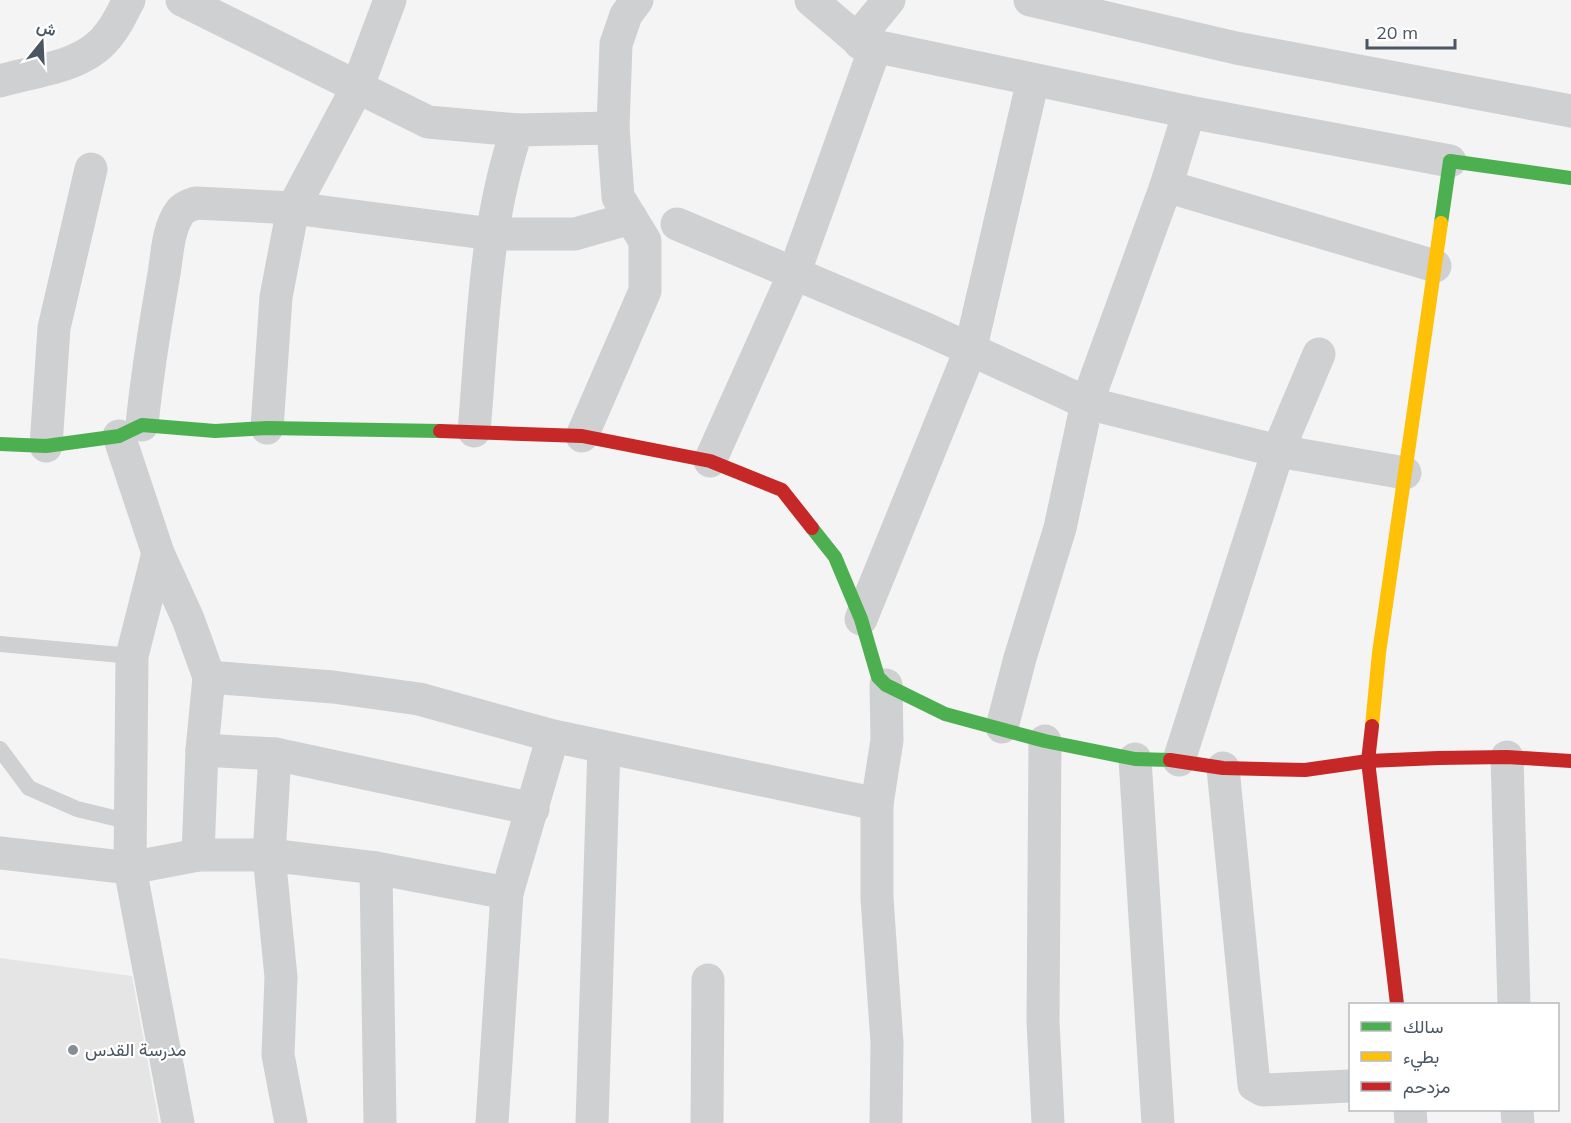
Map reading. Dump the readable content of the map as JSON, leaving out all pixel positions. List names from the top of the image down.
{
  "places": ["مدرسة القدس"],
  "legend": ["سالك", "بطيء", "مزدحم"],
  "scale_bar": "20 m",
  "north": "top"
}
